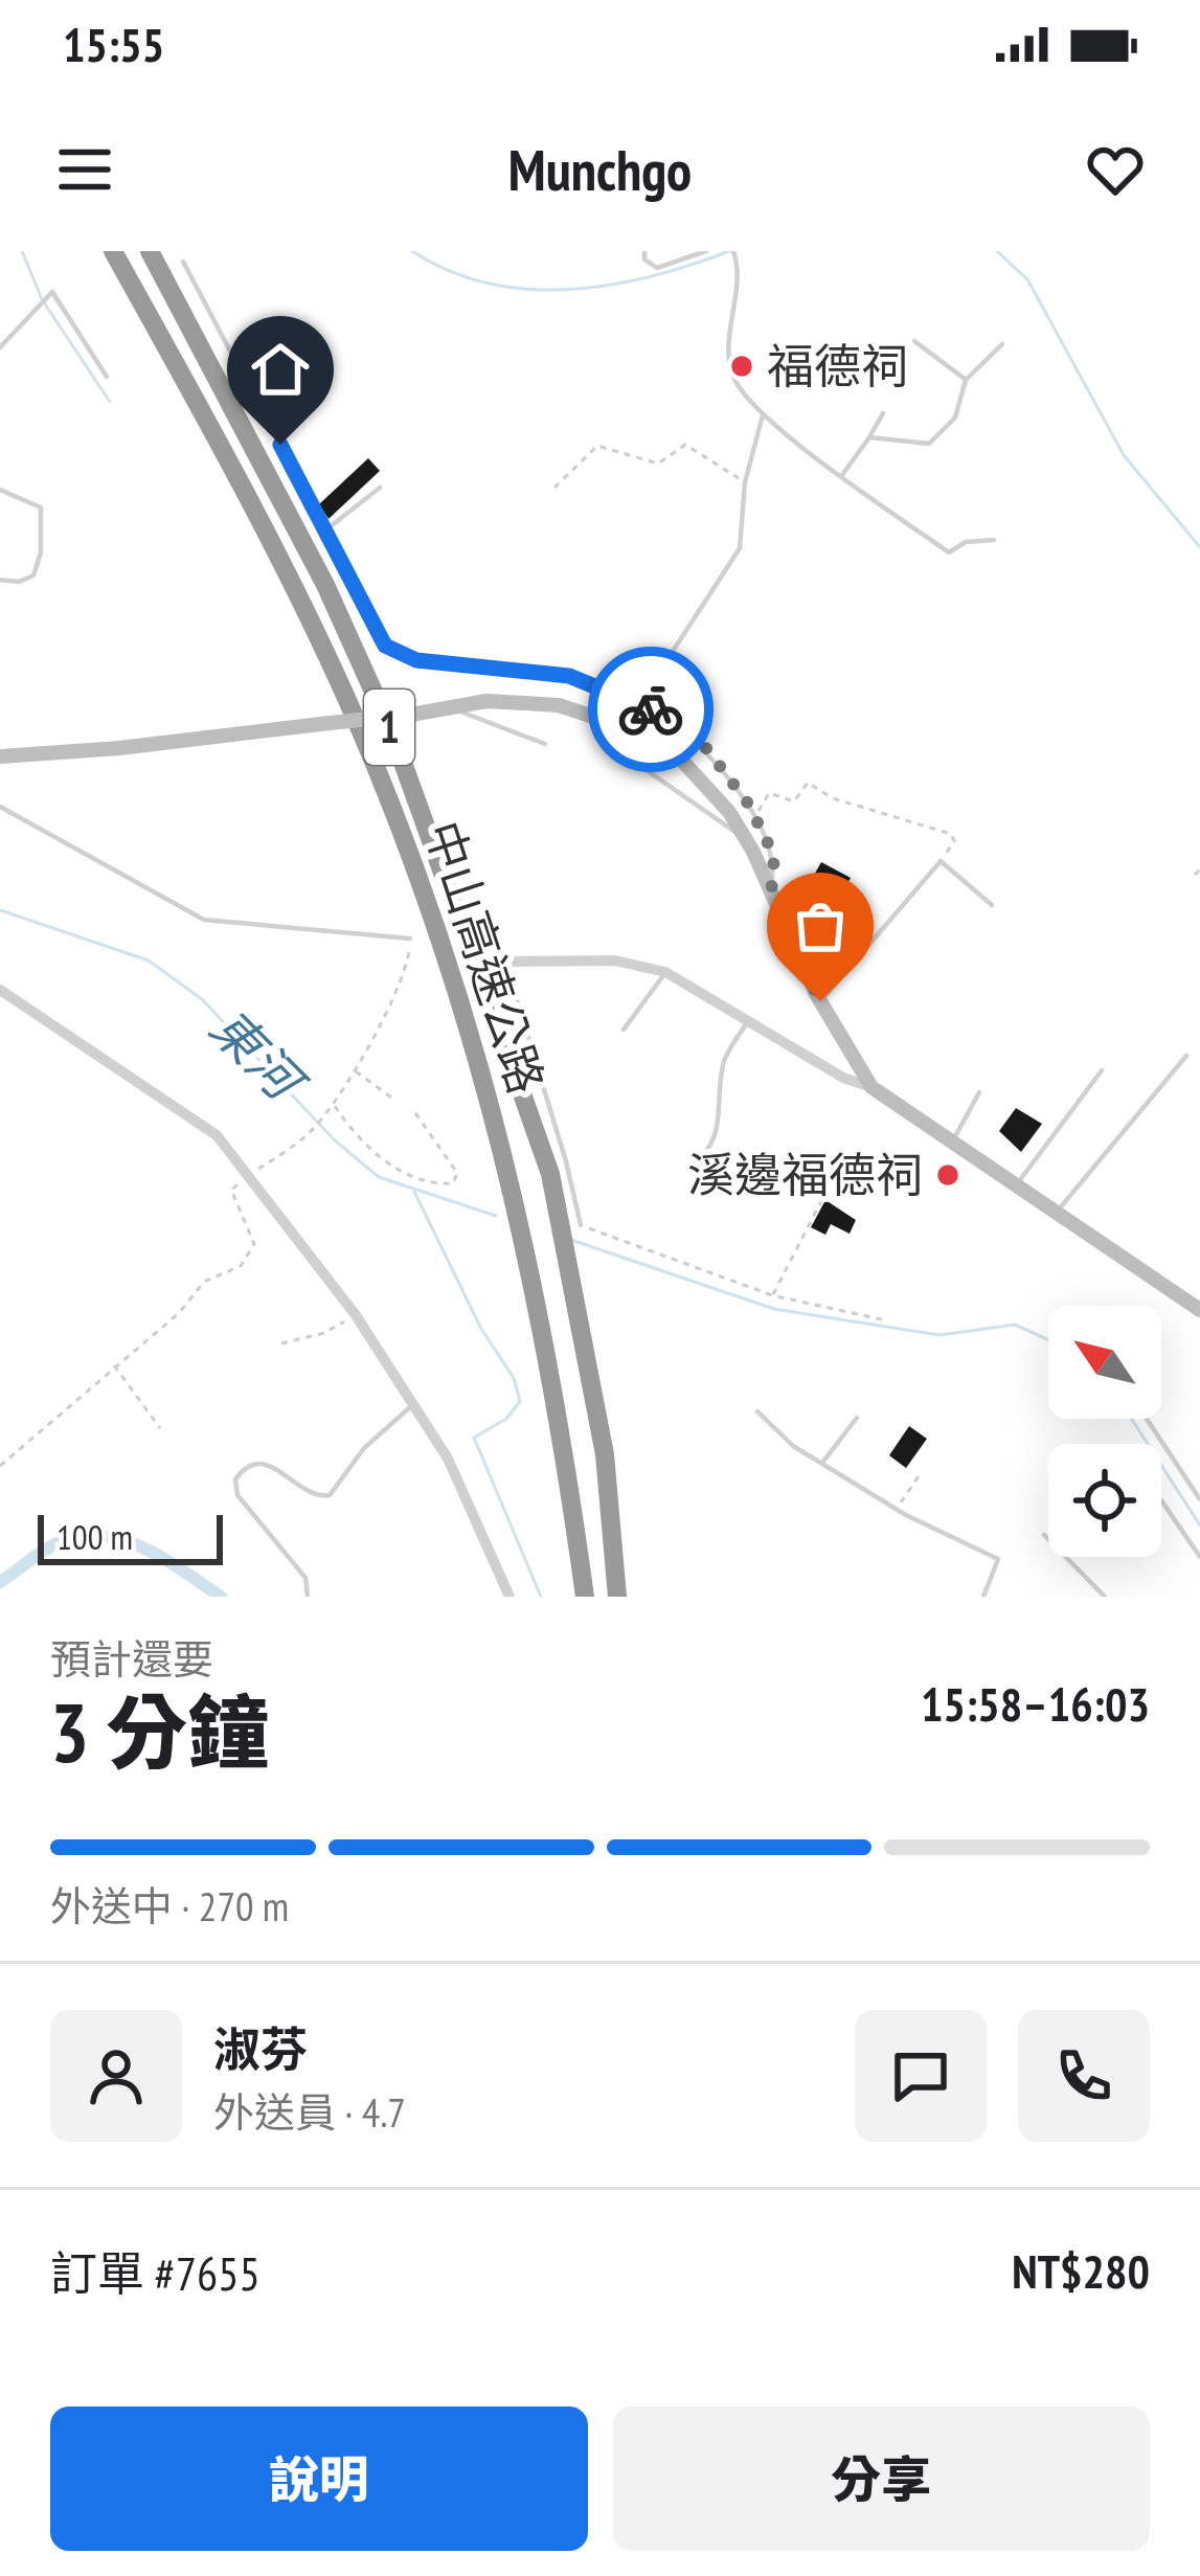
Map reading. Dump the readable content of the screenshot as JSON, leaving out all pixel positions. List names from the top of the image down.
{
  "streets": {
    "highway": ["1", "中山高速公路"]
  },
  "water": ["東河"],
  "places": ["福德祠", "溪邊福德祠"],
  "scale_bar": "100 m",
  "north": "top left",
  "page": {
    "status": "15:55",
    "header": "Munchgo",
    "scale": "100 m",
    "heading": ["3 分鐘", "預計還要", "15:58–16:03"],
    "panel": [
      "淑芬",
      "外送員 · 4.7",
      "訂單 #7655",
      "NT$280"
    ],
    "bar": "外送中 · 270 m",
    "buttons": ["說明", "分享"]
  }
}
